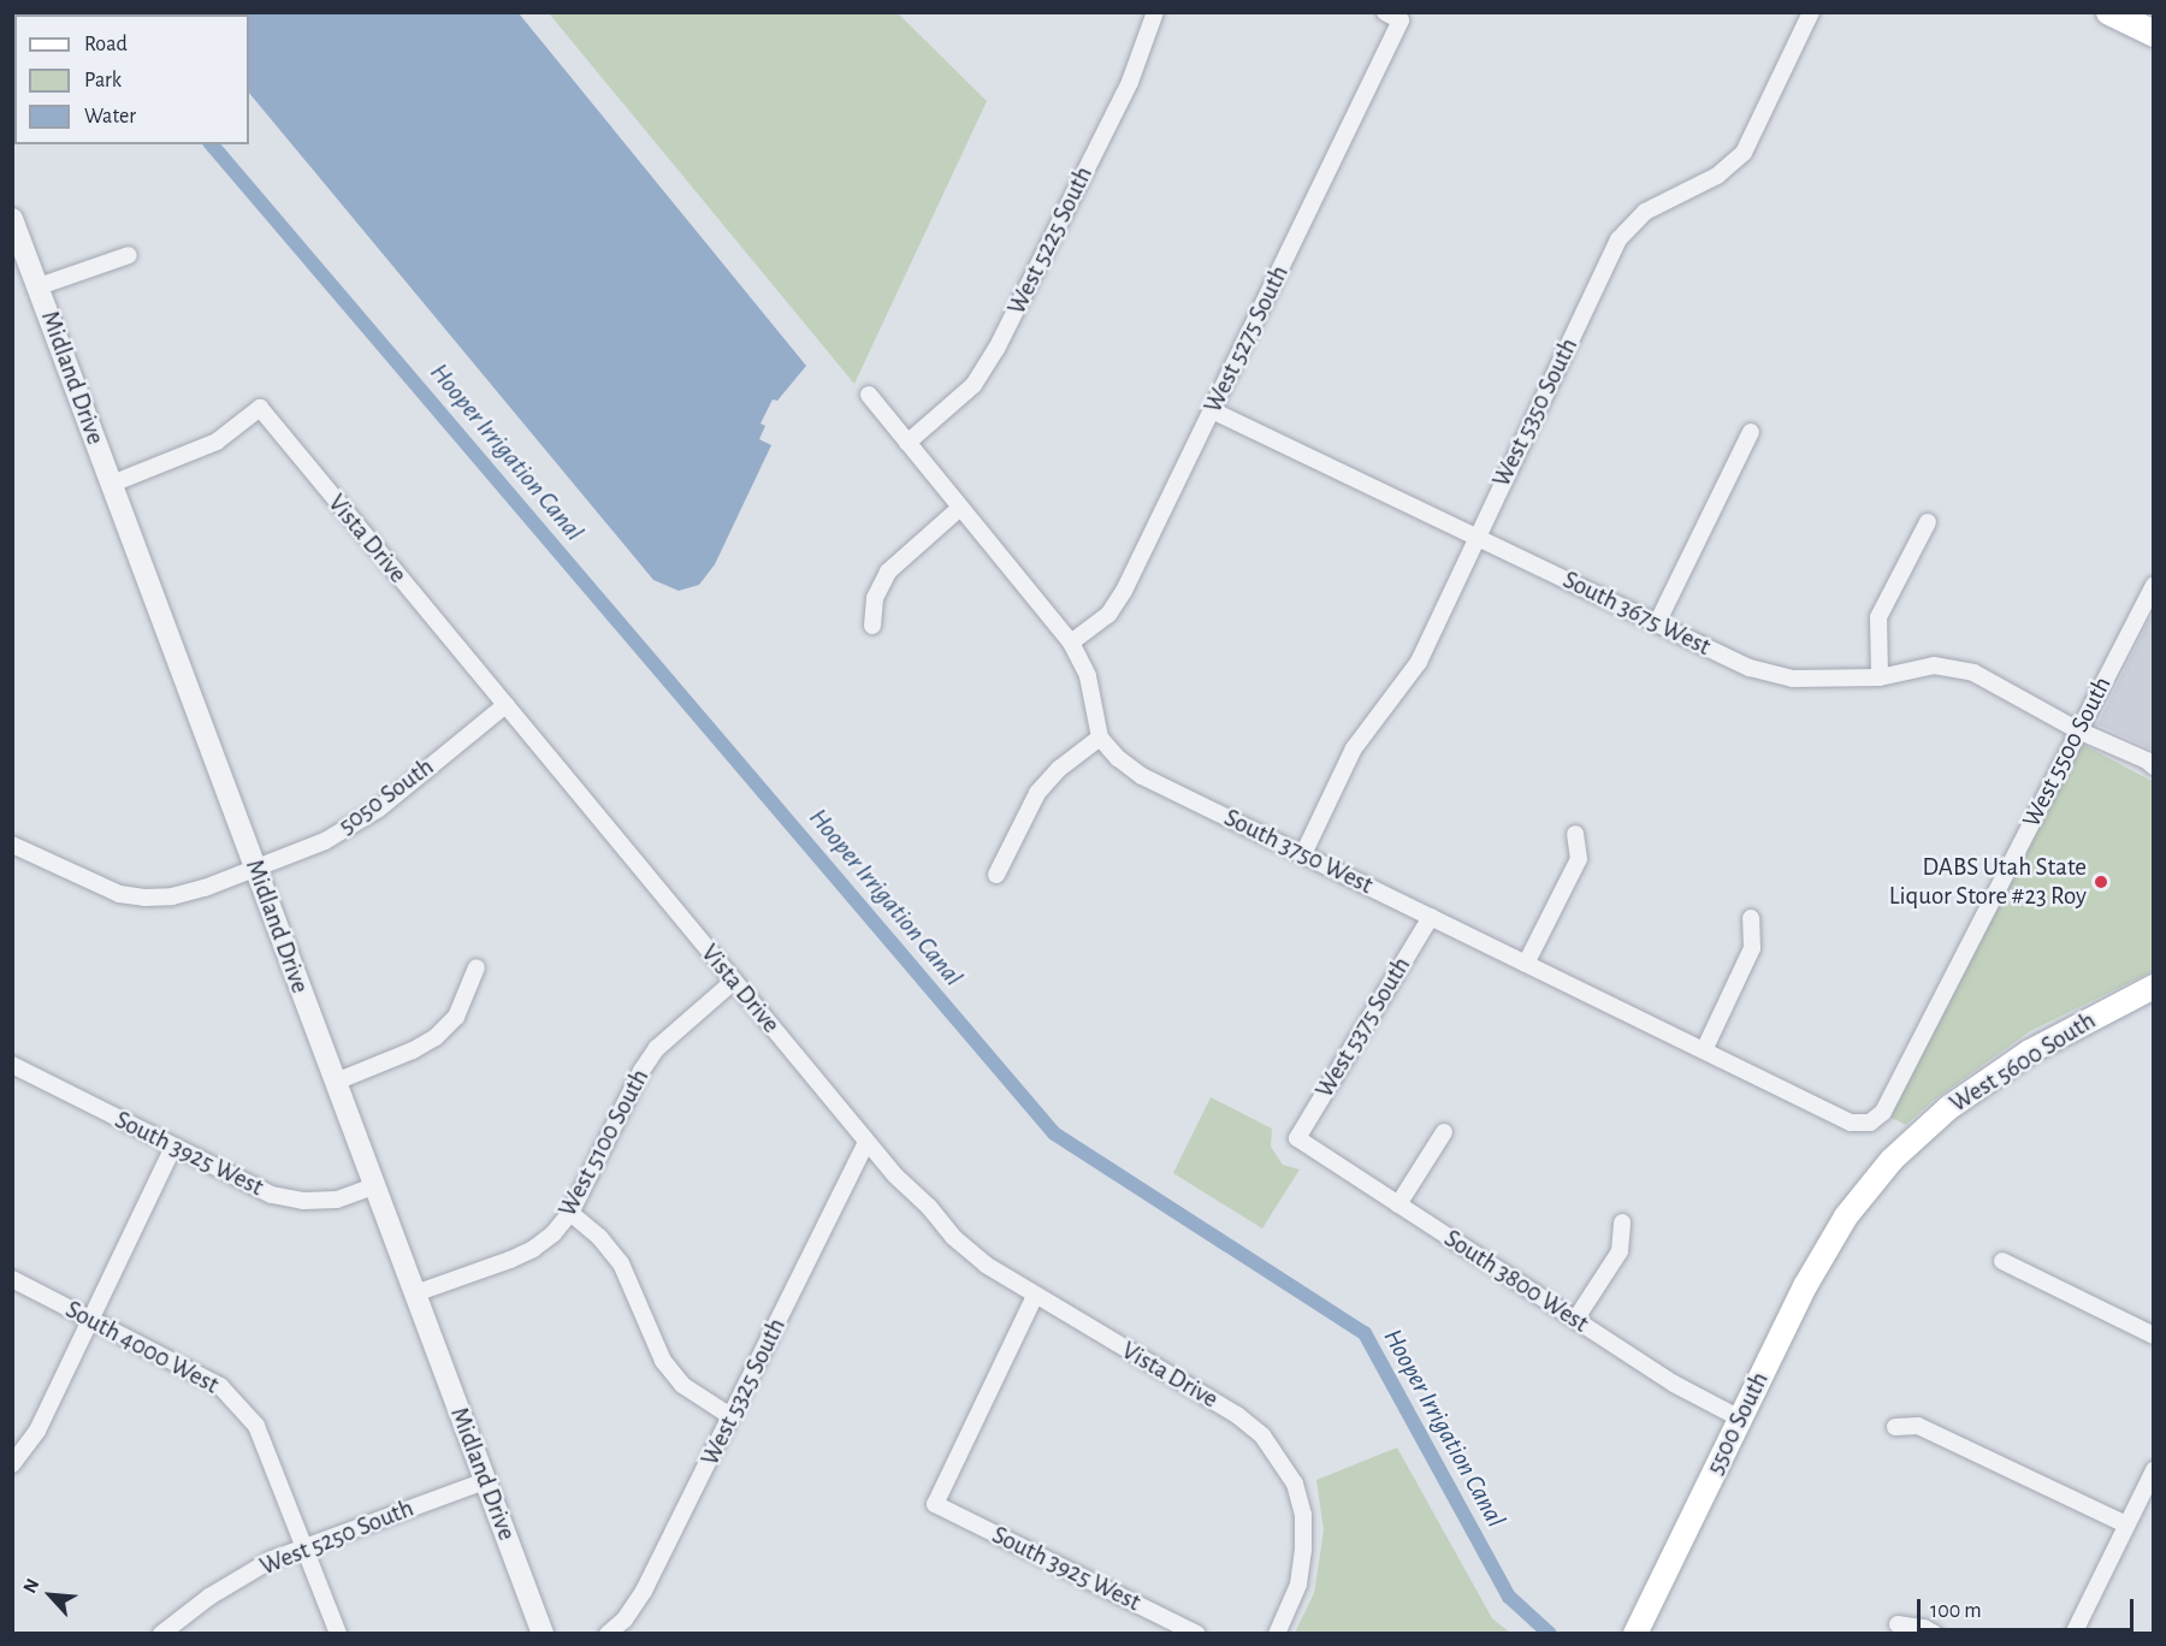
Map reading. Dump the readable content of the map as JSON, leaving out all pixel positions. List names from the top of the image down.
{
  "streets": {
    "main road": ["West 5600 South", "5500 South"],
    "street": [
      "West 5225 South",
      "West 5275 South",
      "Midland Drive",
      "West 5350 South",
      "Vista Drive",
      "South 3675 West",
      "West 5500 South",
      "5050 South",
      "South 3750 West",
      "West 5375 South",
      "West 5100 South",
      "South 3925 West",
      "South 3800 West",
      "South 4000 West",
      "West 5325 South",
      "West 5250 South"
    ]
  },
  "crossings": [
    ["West 5275 South", "South 3675 West"],
    ["Midland Drive", "Vista Drive"],
    ["Midland Drive", "5050 South"],
    ["Midland Drive", "West 5100 South"],
    ["Midland Drive", "South 3925 West"],
    ["Midland Drive", "West 5250 South"],
    ["West 5350 South", "South 3675 West"],
    ["West 5350 South", "South 3750 West"],
    ["Vista Drive", "5050 South"],
    ["Vista Drive", "West 5100 South"],
    ["Vista Drive", "South 3925 West"],
    ["Vista Drive", "West 5325 South"],
    ["South 3675 West", "West 5500 South"],
    ["West 5500 South", "South 3750 West"],
    ["South 3750 West", "West 5375 South"],
    ["West 5375 South", "South 3800 West"],
    ["West 5600 South", "5500 South"],
    ["South 3800 West", "5500 South"],
    ["South 4000 West", "West 5250 South"]
  ],
  "water": ["Hooper Irrigation Canal"],
  "places": ["DABS Utah State Liquor Store #23 Roy"],
  "legend": ["Road", "Park", "Water"],
  "scale_bar": "100 m",
  "north": "top left"
}
